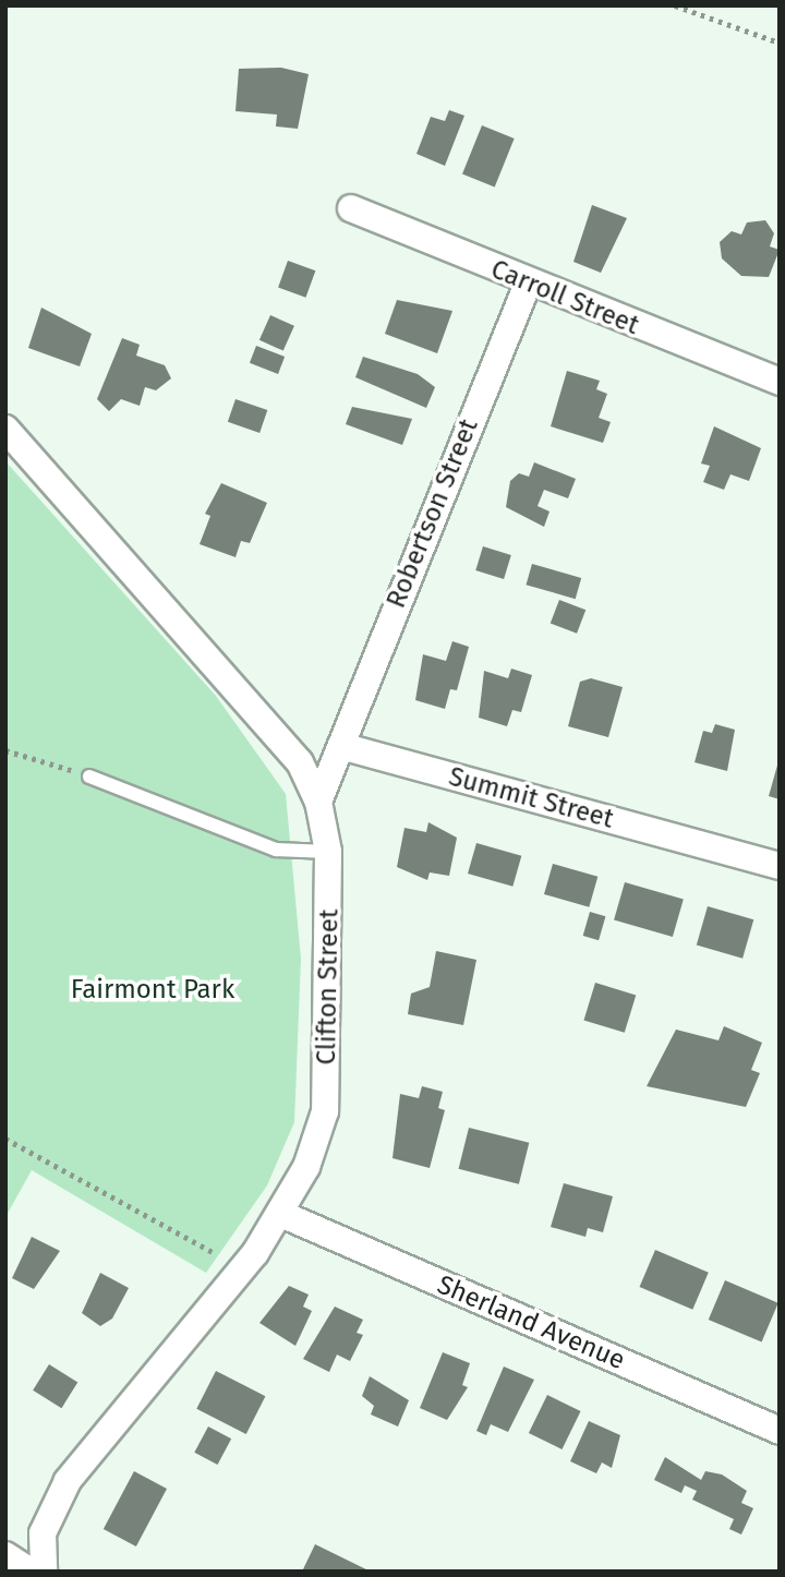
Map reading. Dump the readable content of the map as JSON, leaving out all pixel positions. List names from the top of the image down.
{
  "streets": {
    "street": [
      "Carroll Street",
      "Robertson Street",
      "Summit Street",
      "Clifton Street",
      "Sherland Avenue"
    ]
  },
  "crossings": [
    ["Carroll Street", "Robertson Street"],
    ["Robertson Street", "Summit Street"],
    ["Clifton Street", "Sherland Avenue"]
  ],
  "parks": ["Fairmont Park"]
}
